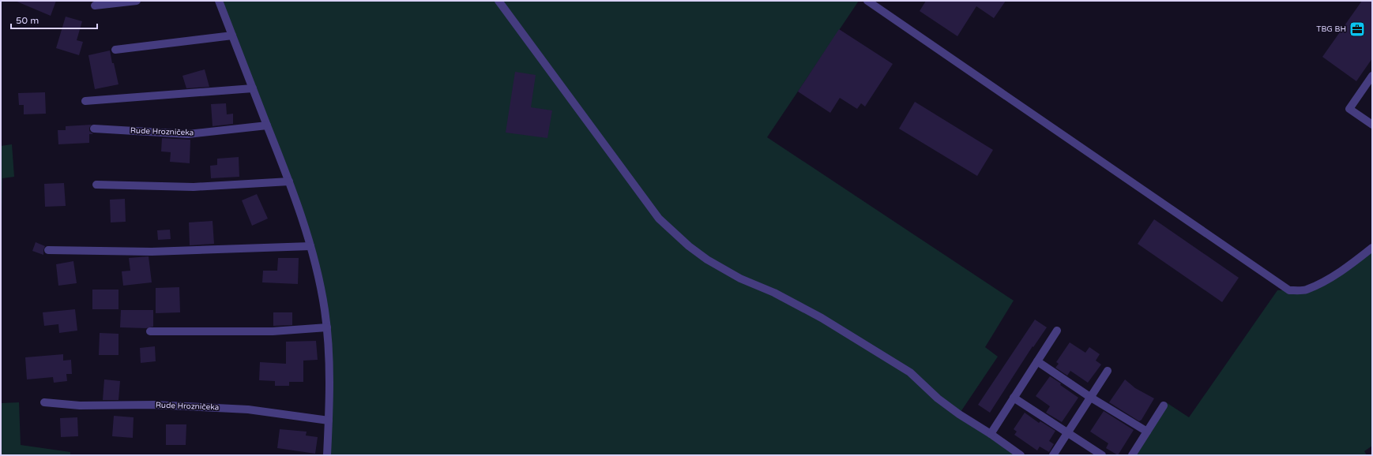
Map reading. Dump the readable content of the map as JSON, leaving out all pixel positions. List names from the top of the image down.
{
  "streets": {
    "street": ["Rude Hrozničeka"]
  },
  "places": {
    "office": ["TBG BH"]
  },
  "scale_bar": "50 m"
}
